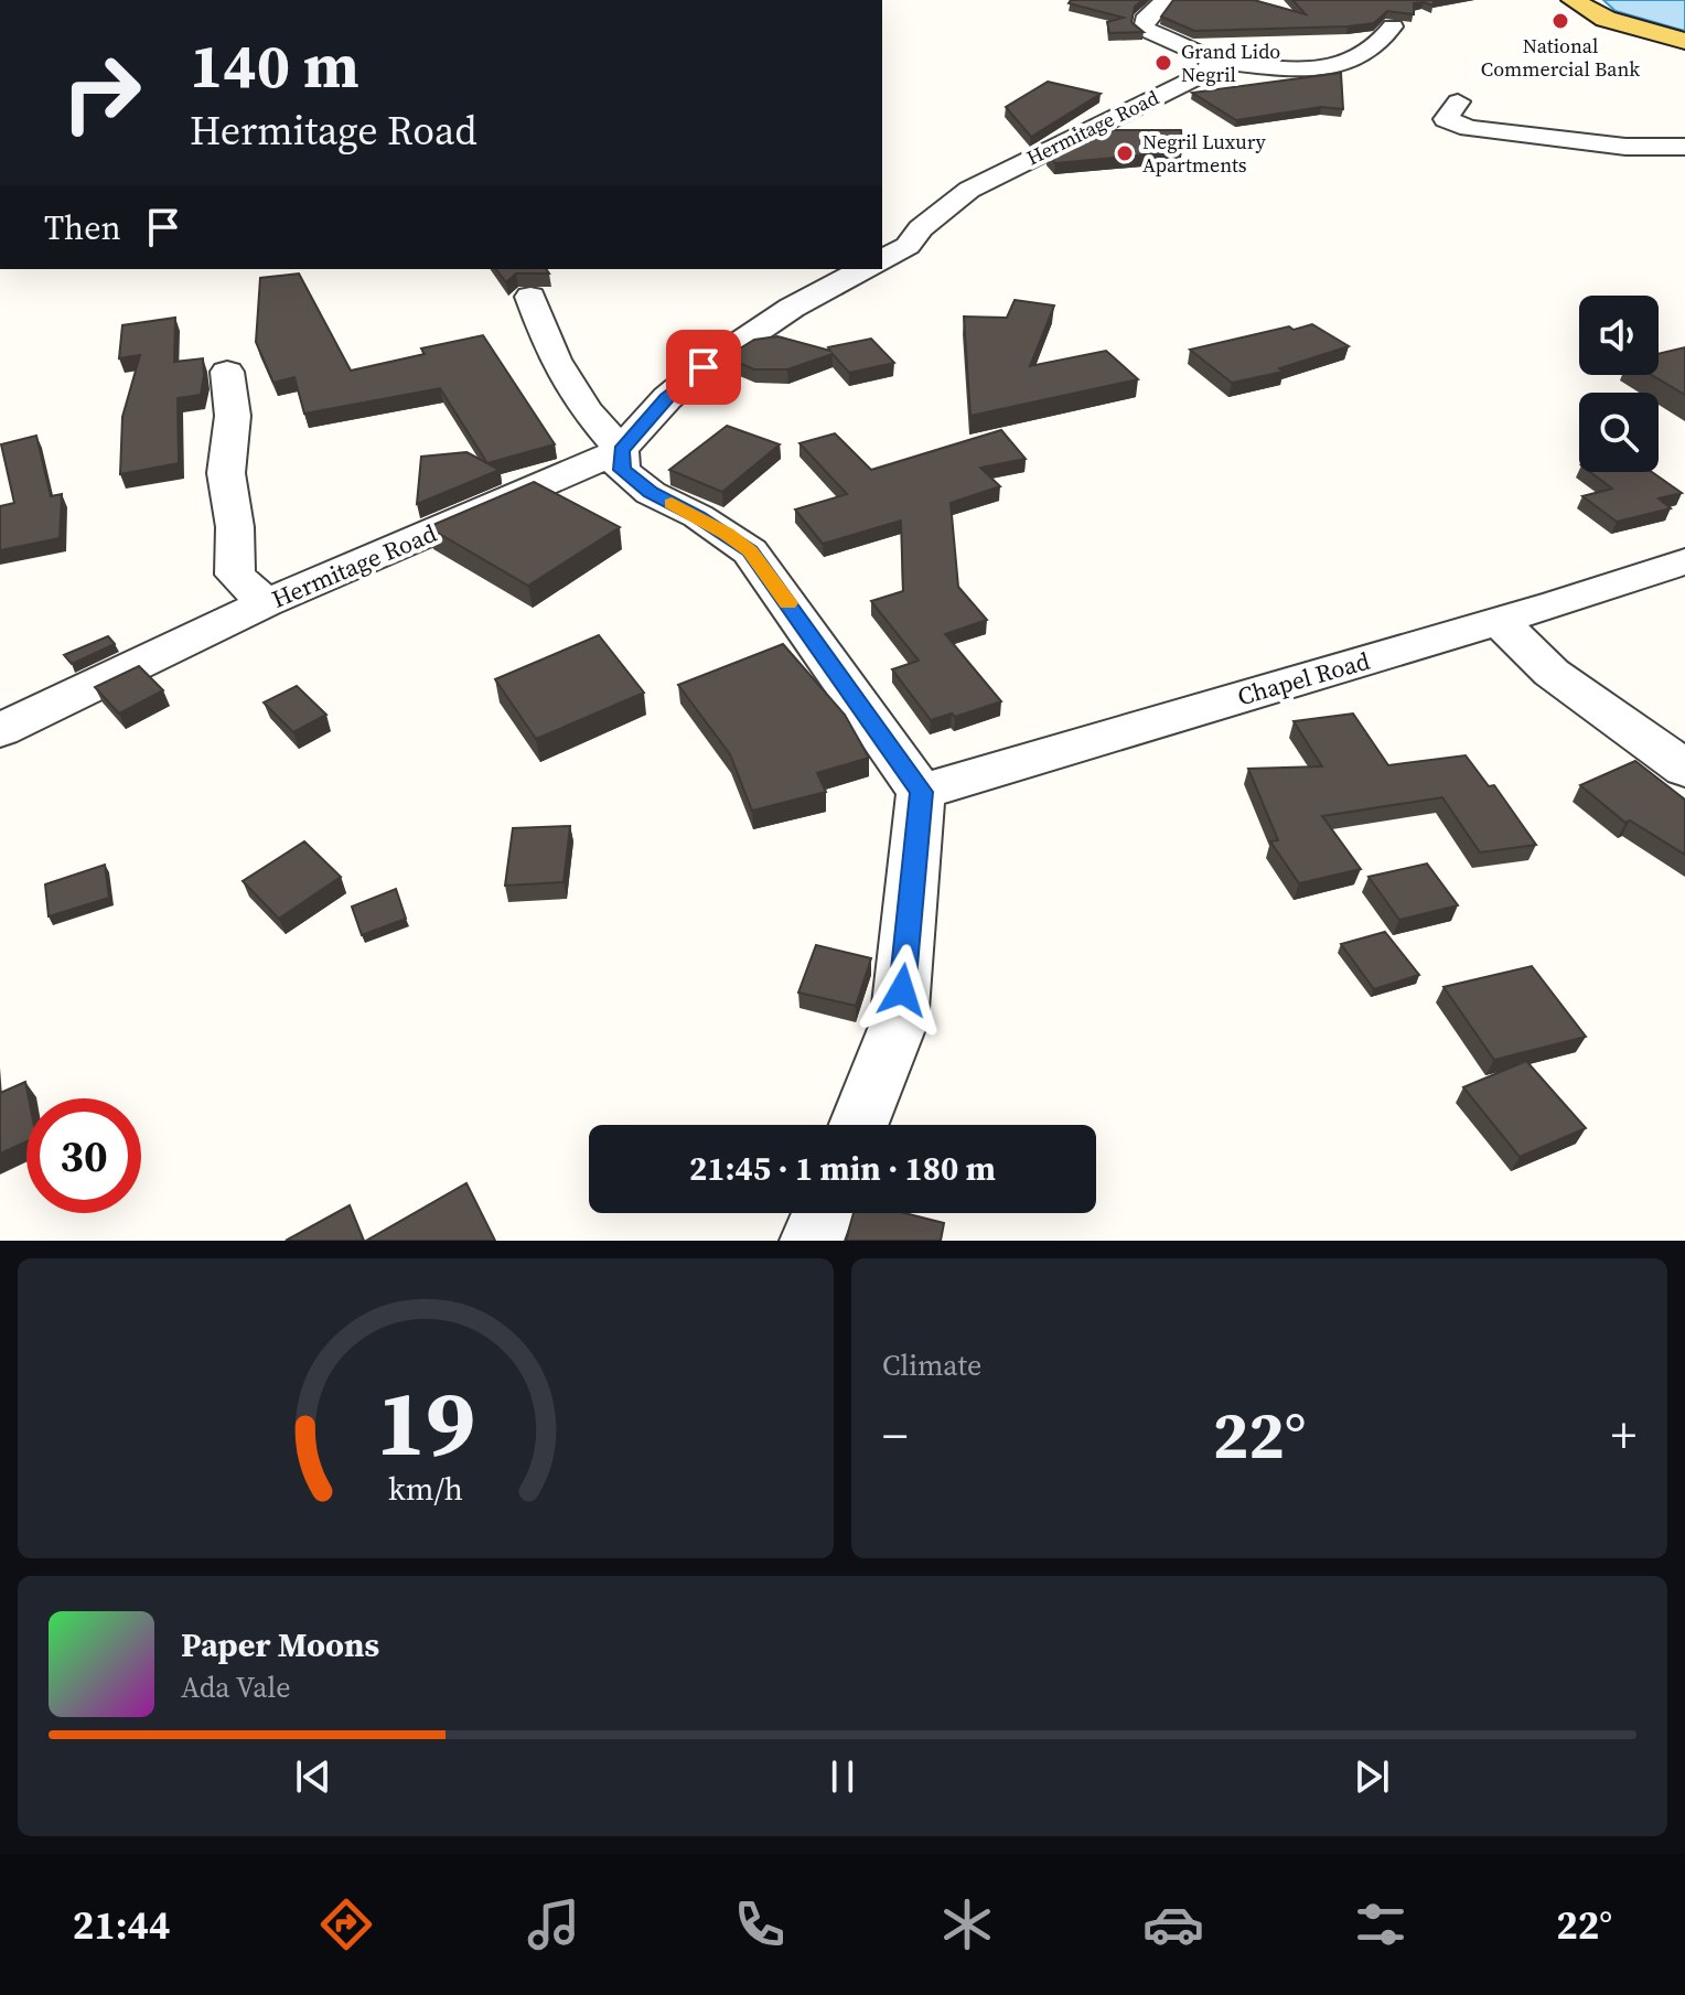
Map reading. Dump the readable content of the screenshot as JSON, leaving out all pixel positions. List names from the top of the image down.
{
  "streets": {
    "street": ["Hermitage Road", "Chapel Road"]
  },
  "places": ["National Commercial Bank", "Grand Lido Negril", "Negril Luxury Apartments"],
  "page": {
    "turn": ["140 m", "Hermitage Road"],
    "then": "Then",
    "limit": "30",
    "trip": "21:45 · 1 min · 180 m",
    "tile": "Climate",
    "heat": ["−", "22°", "+"],
    "song": ["Paper Moons", "Ada Vale"],
    "tabs": ["21:44", "22°"],
    "gauge": ["19", "km/h"]
  }
}
